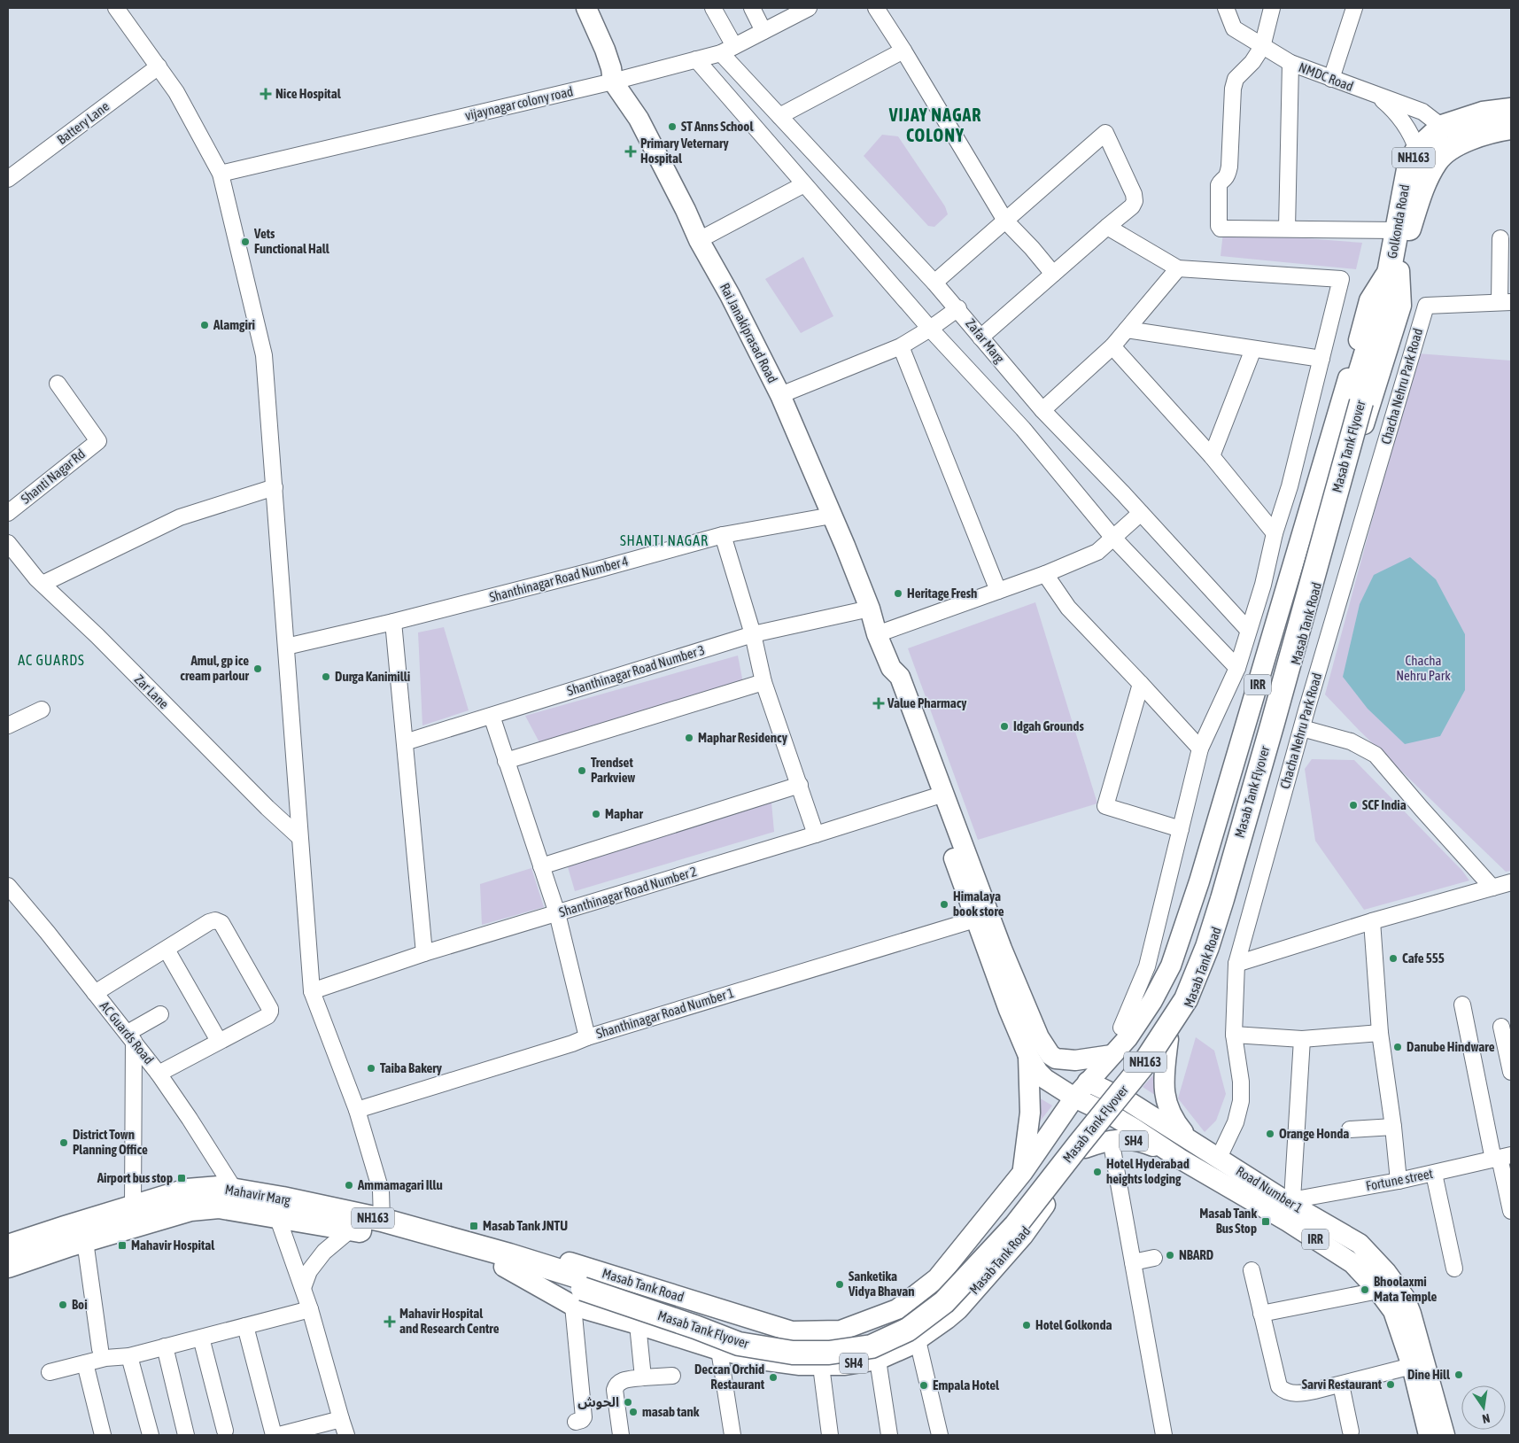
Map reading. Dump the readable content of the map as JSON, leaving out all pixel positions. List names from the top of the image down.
{
  "streets": {
    "highway": [
      "NH163",
      "Golkonda Road",
      "Masab Tank Flyover",
      "Mahavir Marg"
    ],
    "main road": [
      "Rai Janakiprasad Road",
      "Masab Tank Road",
      "IRR",
      "SH4",
      "Road Number 1"
    ],
    "street": [
      "NMDC Road",
      "vijaynagar colony road",
      "Battery Lane",
      "Zafar Marg",
      "Chacha Nehru Park Road",
      "Shanti Nagar Rd",
      "Shanthinagar Road Number 4",
      "Shanthinagar Road Number 3",
      "Zar Lane",
      "Shanthinagar Road Number 2",
      "Shanthinagar Road Number 1",
      "AC Guards Road",
      "Fortune street"
    ]
  },
  "crossings": [
    ["NMDC Road", "Golkonda Road"],
    ["vijaynagar colony road", "Rai Janakiprasad Road"],
    ["vijaynagar colony road", "Zafar Marg"],
    ["Golkonda Road", "Masab Tank Flyover"],
    ["Golkonda Road", "Masab Tank Road"],
    ["Rai Janakiprasad Road", "Shanthinagar Road Number 4"],
    ["Rai Janakiprasad Road", "Shanthinagar Road Number 3"],
    ["Rai Janakiprasad Road", "Shanthinagar Road Number 2"],
    ["Chacha Nehru Park Road", "Road Number 1"],
    ["Masab Tank Flyover", "Masab Tank Road"],
    ["Masab Tank Flyover", "Mahavir Marg"],
    ["Masab Tank Road", "IRR"],
    ["Masab Tank Road", "SH4"],
    ["Masab Tank Road", "Road Number 1"],
    ["Masab Tank Road", "Mahavir Marg"],
    ["IRR", "Road Number 1"],
    ["AC Guards Road", "Mahavir Marg"],
    ["SH4", "Road Number 1"],
    ["Fortune street", "Road Number 1"]
  ],
  "districts": ["VIJAY NAGAR COLONY", "SHANTI NAGAR", "AC GUARDS"],
  "parks": ["Chacha Nehru Park"],
  "places": {
    "health": [
      "Nice Hospital",
      "Primary Veternary Hospital",
      "Value Pharmacy",
      "Mahavir Hospital and Research Centre"
    ],
    "other": [
      "ST Anns School",
      "Vets Functional Hall",
      "Alamgiri",
      "Heritage Fresh",
      "Amul, gp ice cream parlour",
      "Durga Kanimilli",
      "Idgah Grounds",
      "Maphar Residency",
      "Trendset Parkview",
      "SCF India",
      "Maphar",
      "Himalaya book store",
      "Cafe 555",
      "Danube Hindware",
      "Taiba Bakery",
      "Orange Honda",
      "District Town Planning Office",
      "Hotel Hyderabad heights lodging",
      "Ammamagari Illu",
      "NBARD",
      "Sanketika Vidya Bhavan",
      "Bhoolaxmi Mata Temple",
      "Boi",
      "Hotel Golkonda",
      "Dine Hill",
      "Deccan Orchid Restaurant",
      "Sarvi Restaurant",
      "Empala Hotel",
      "الحوش",
      "masab tank"
    ],
    "transit": [
      "Airport bus stop",
      "Masab Tank Bus Stop",
      "Masab Tank JNTU",
      "Mahavir Hospital"
    ]
  },
  "north": "bottom"
}
